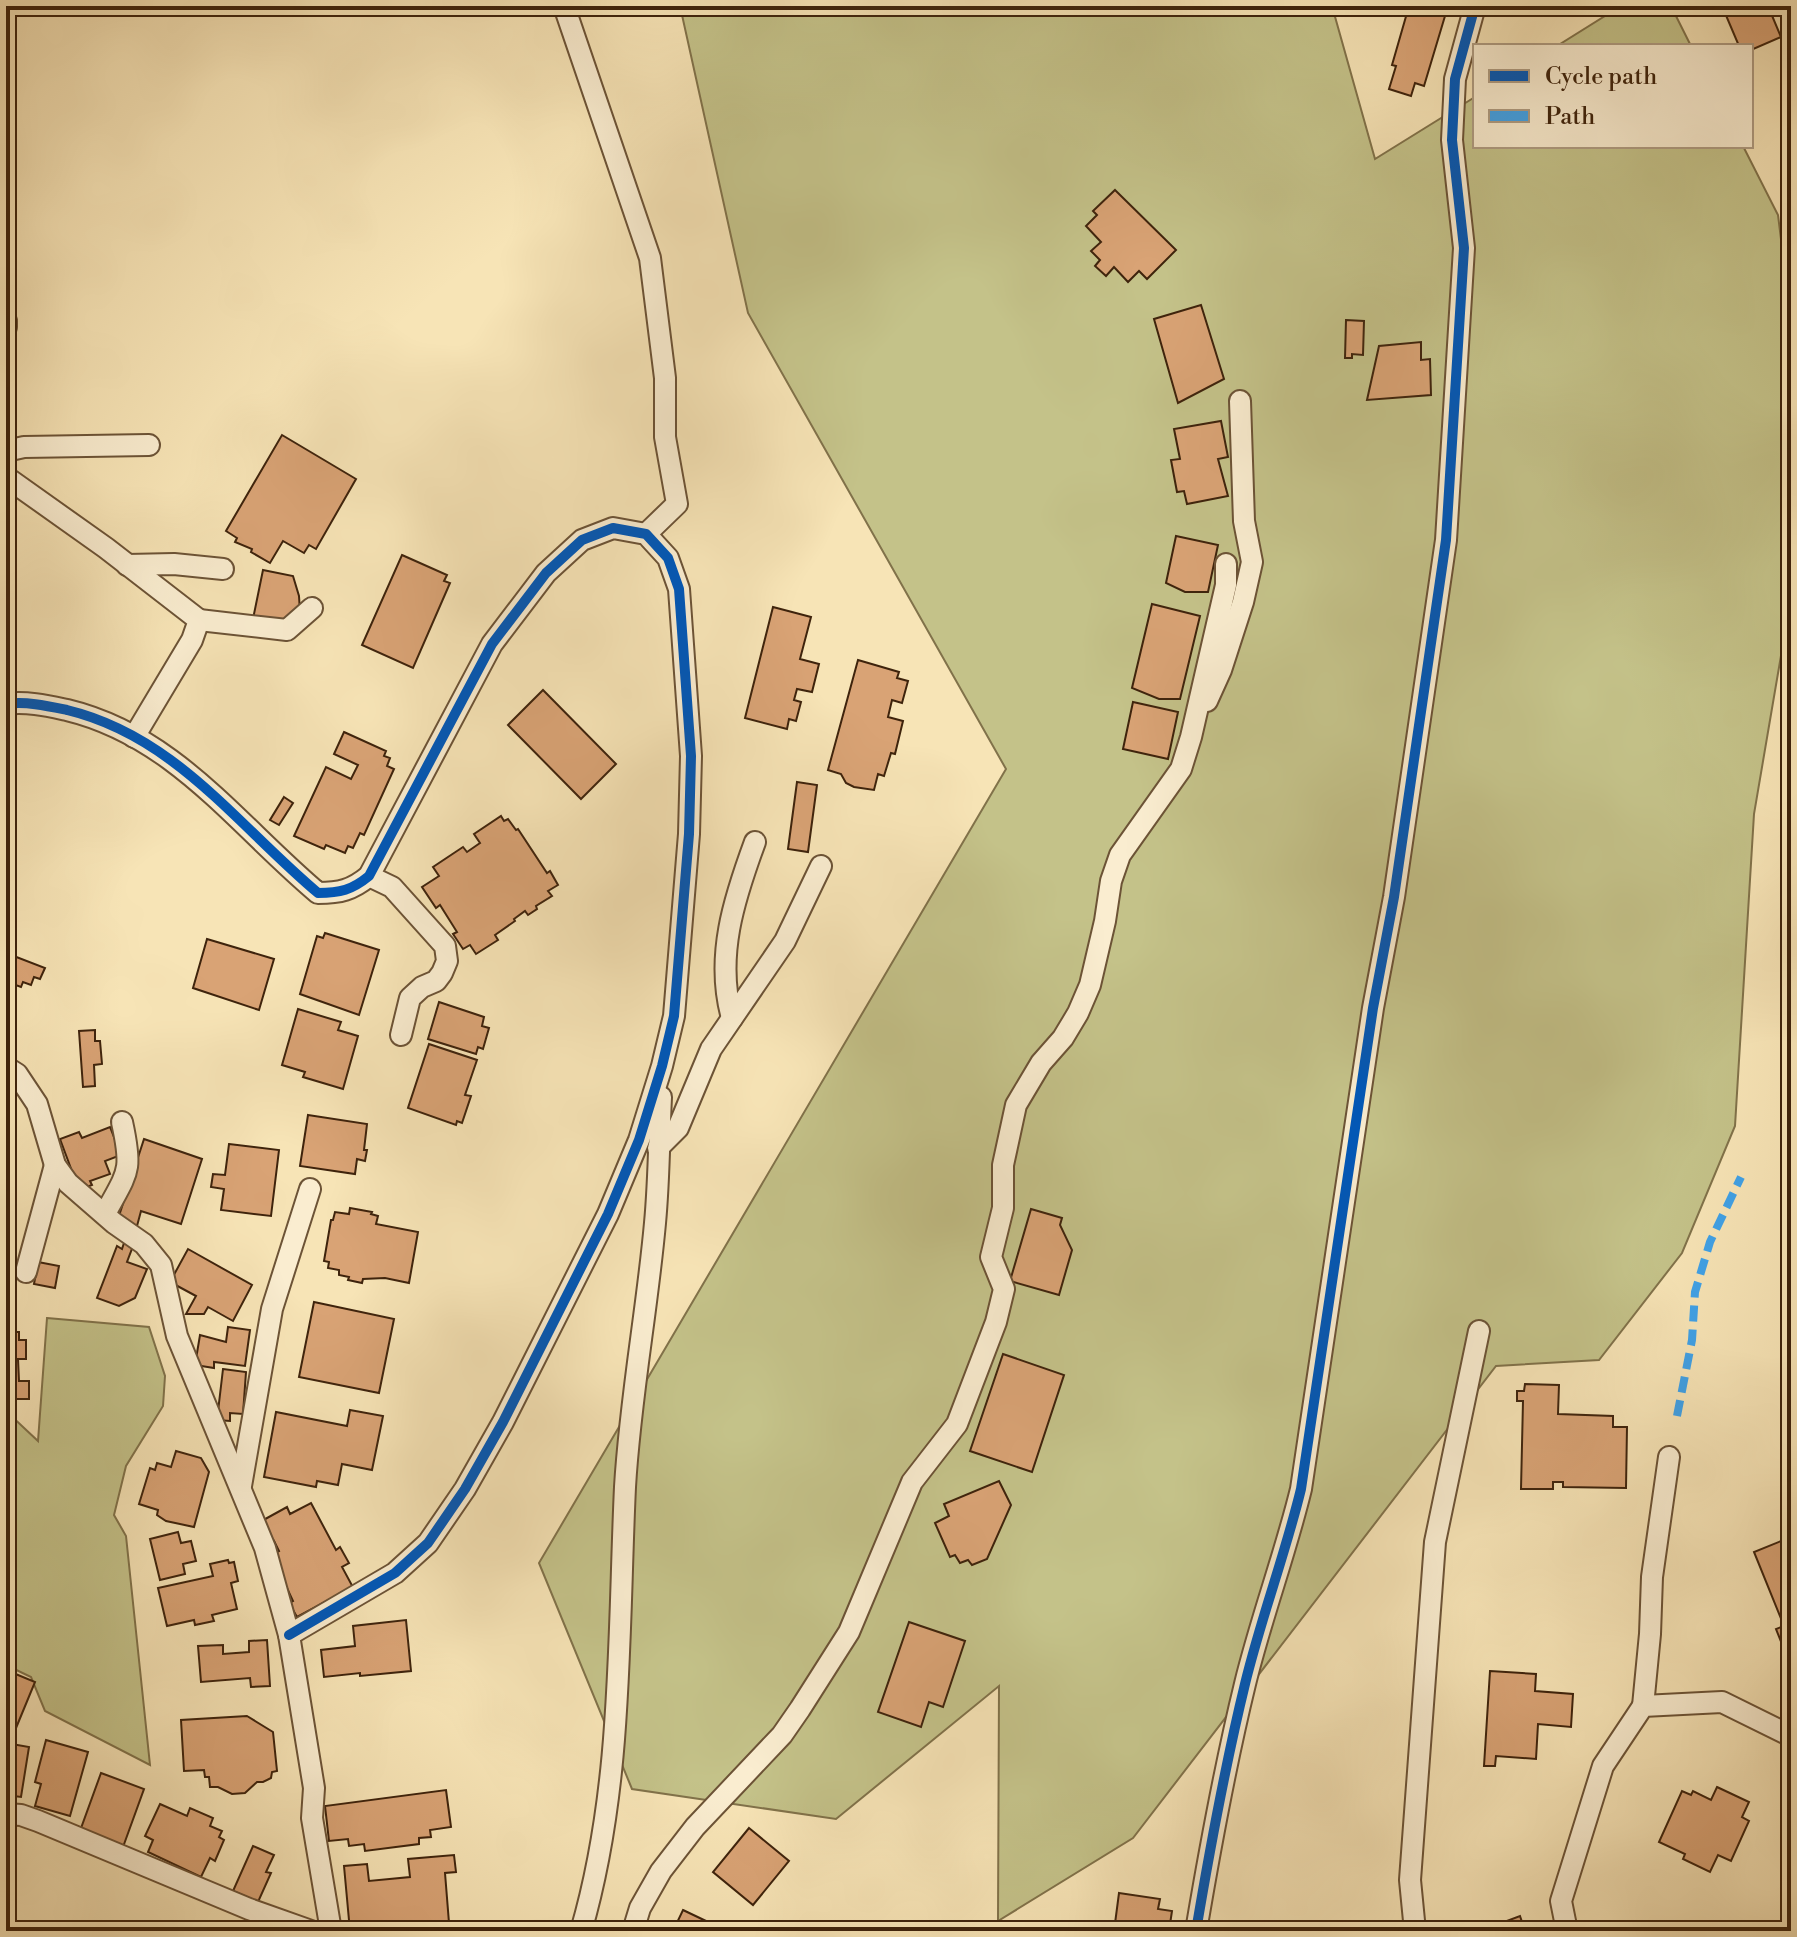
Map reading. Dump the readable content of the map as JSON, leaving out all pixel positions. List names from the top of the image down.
{
  "legend": ["Cycle path", "Path"]
}
